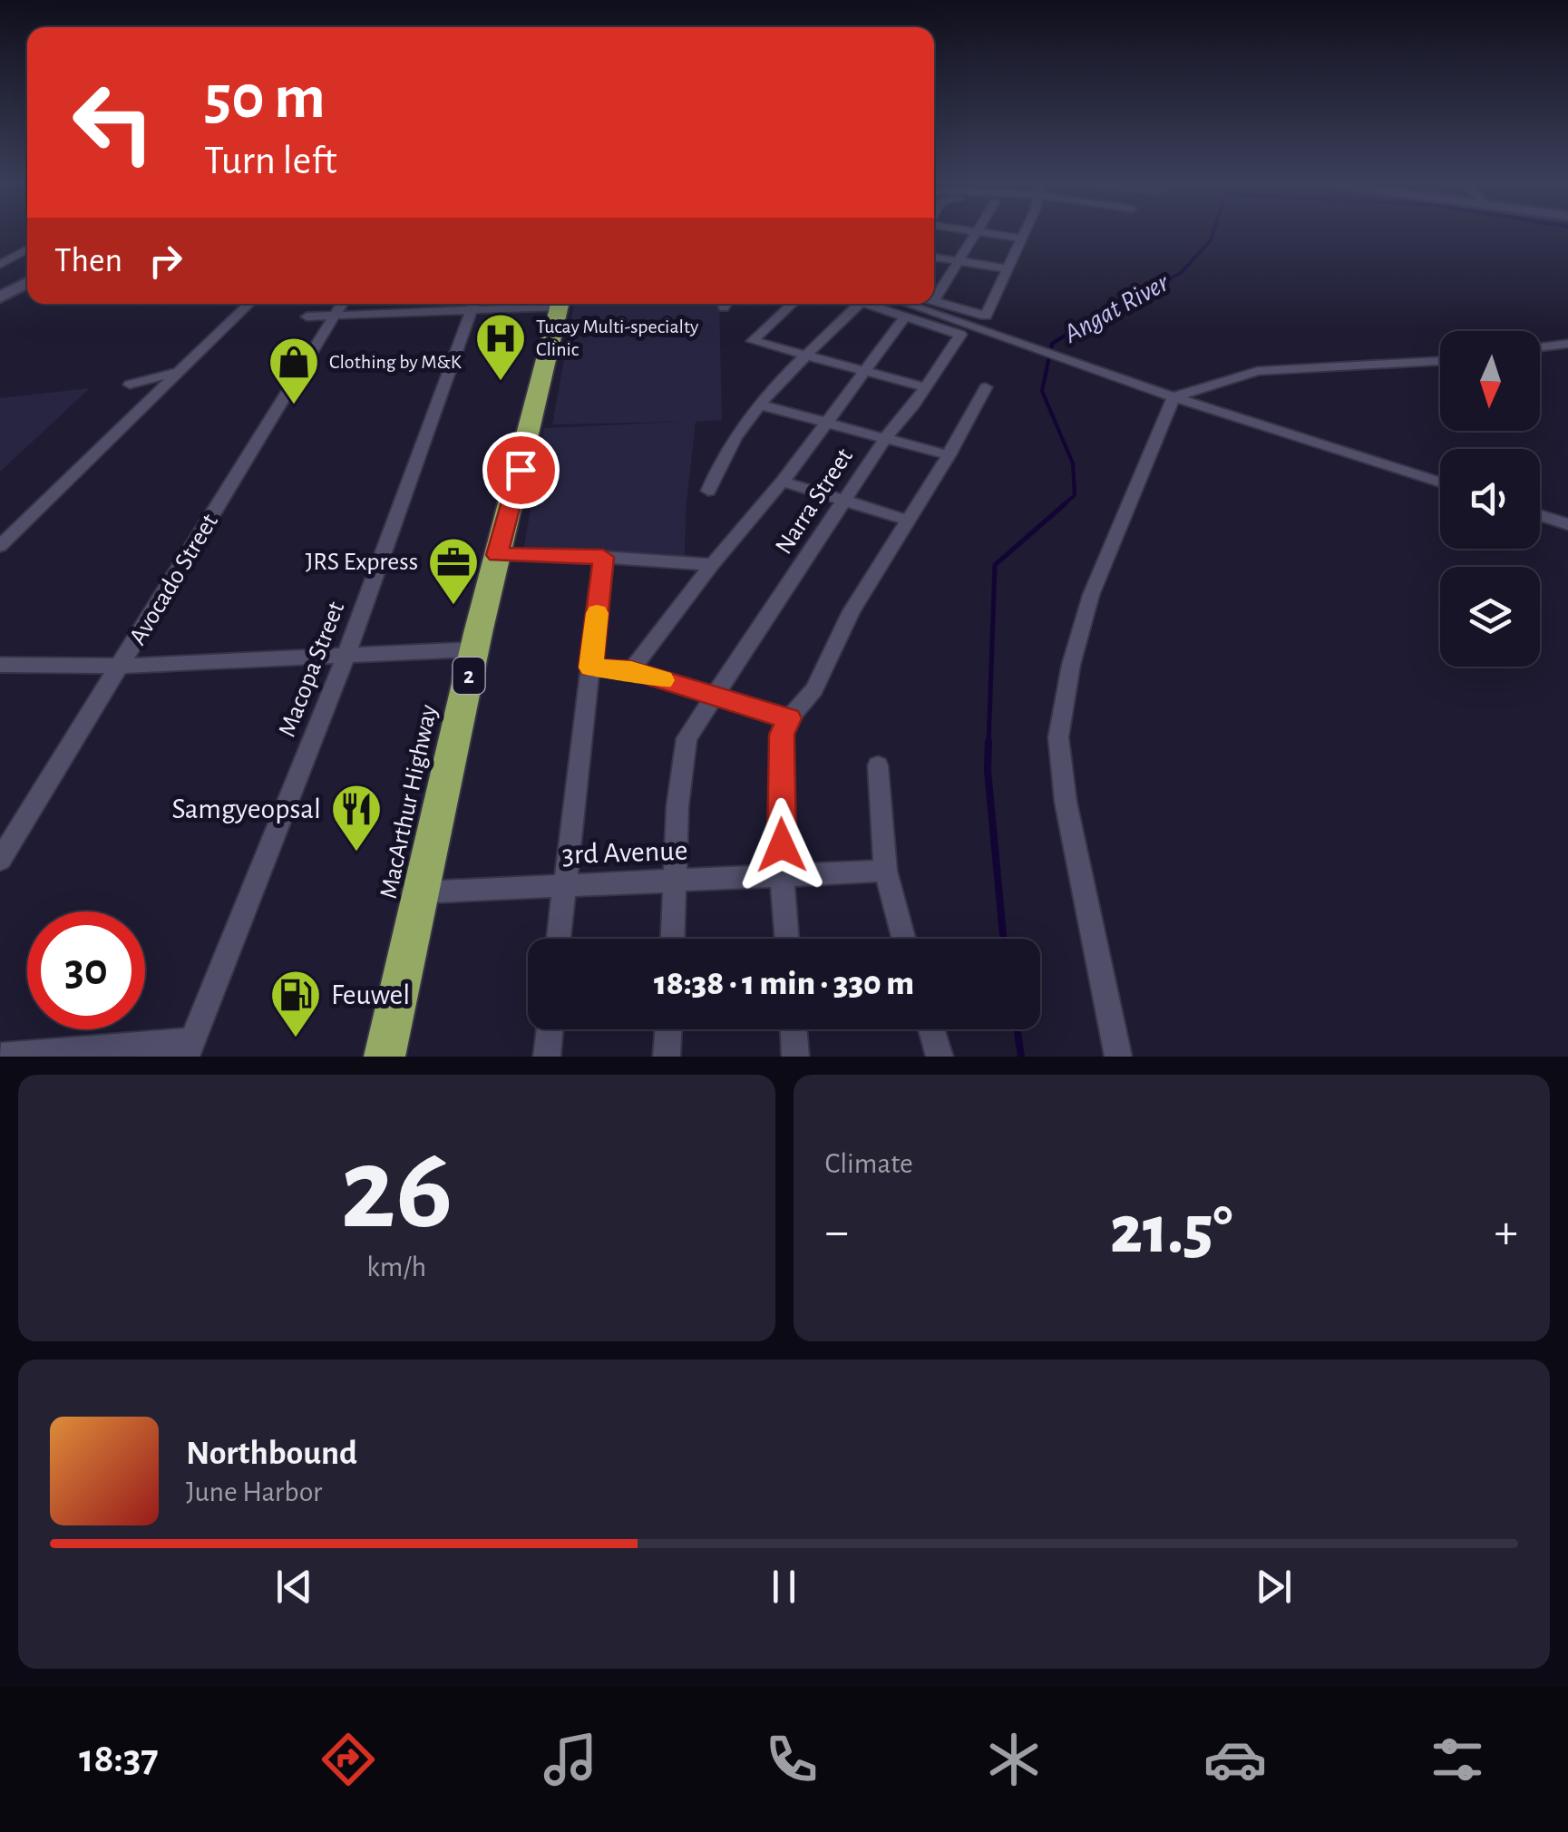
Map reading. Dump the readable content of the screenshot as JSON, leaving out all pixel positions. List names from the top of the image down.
{
  "streets": {
    "highway": ["2", "MacArthur Highway"],
    "street": [
      "Narra Street",
      "Avocado Street",
      "Macopa Street",
      "3rd Avenue"
    ]
  },
  "crossings": [
    ["MacArthur Highway", "3rd Avenue"]
  ],
  "water": ["Angat River"],
  "places": {
    "hospital": ["Tucay Multi-specialty Clinic"],
    "shop": ["Clothing by M&K"],
    "office": ["JRS Express"],
    "restaurant": ["Samgyeopsal"],
    "fuel station": ["Feuwel"]
  },
  "north": "bottom",
  "page": {
    "turn": ["50 m", "Turn left"],
    "then": "Then",
    "limit": "30",
    "trip": "18:38 · 1 min · 330 m",
    "tile": [
      ["26", "km/h"],
      "Climate"
    ],
    "heat": ["−", "21.5°", "+"],
    "song": ["Northbound", "June Harbor"],
    "tabs": "18:37"
  }
}
